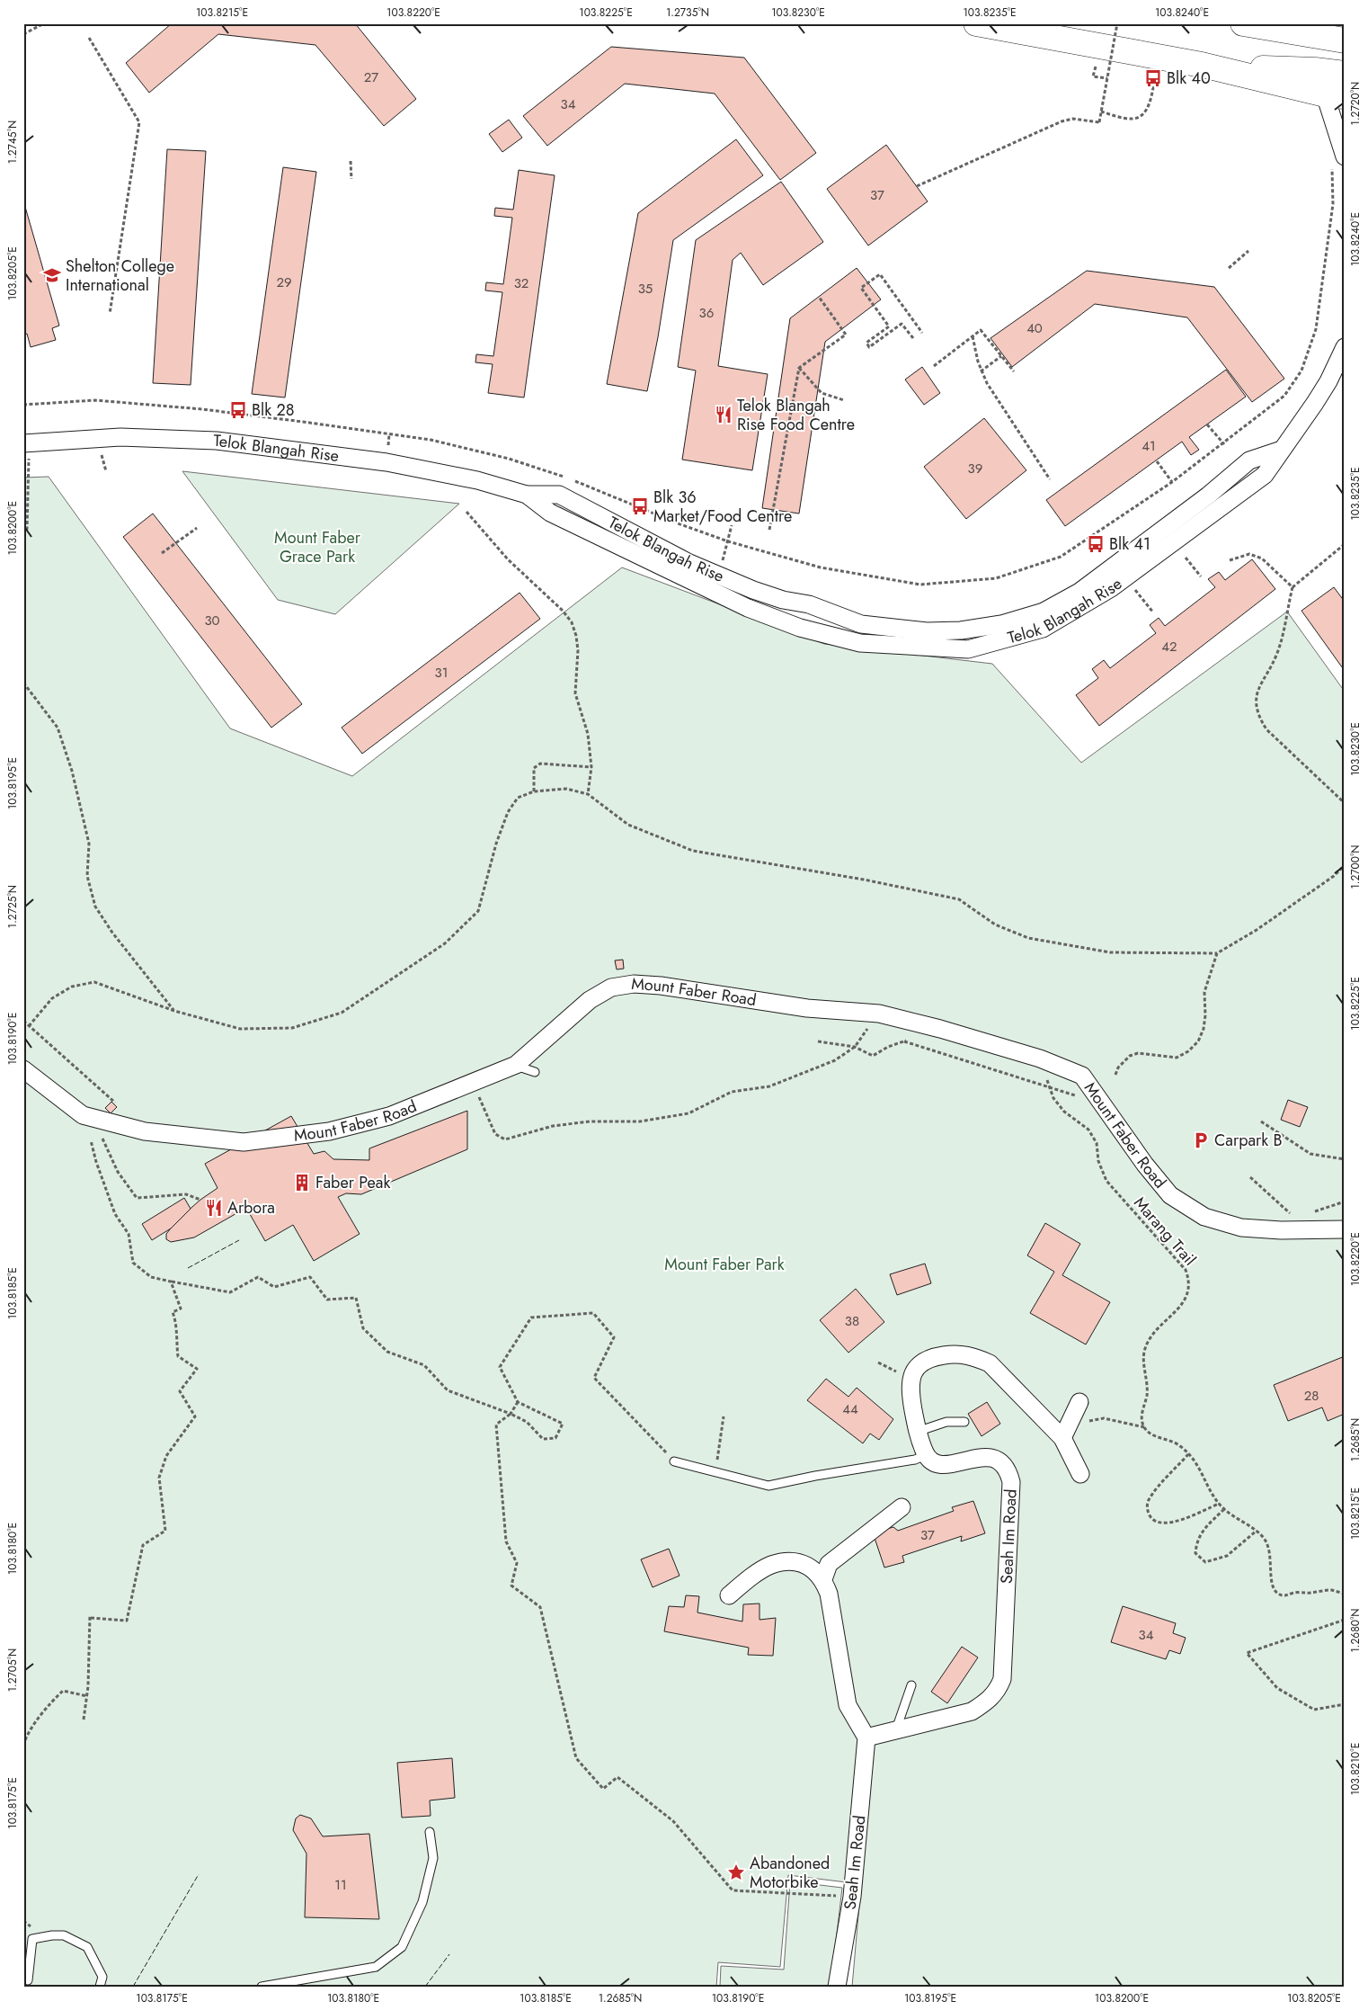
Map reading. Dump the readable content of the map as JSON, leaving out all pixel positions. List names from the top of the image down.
{
  "streets": {
    "street": ["Telok Blangah Rise", "Mount Faber Road", "Seah Im Road"],
    "path": ["Marang Trail"]
  },
  "parks": ["Mount Faber Grace Park", "Mount Faber Park"],
  "places": {
    "bus stop": [
      "Blk 40",
      "Blk 28",
      "Blk 36 Market/Food Centre",
      "Blk 41"
    ],
    "school or university": ["Shelton College International"],
    "restaurant": ["Telok Blangah Rise Food Centre", "Arbora"],
    "parking": ["Carpark B"],
    "building": ["Faber Peak"],
    "place": ["Abandoned Motorbike"]
  },
  "house_numbers": [
    "27",
    "34",
    "37",
    "29",
    "32",
    "35",
    "36",
    "40",
    "41",
    "39",
    "30",
    "42",
    "31",
    "38",
    "28",
    "44",
    "37",
    "34",
    "11"
  ],
  "coordinates": [
    "103.8215°E",
    "103.8220°E",
    "103.8225°E",
    "1.2735°N",
    "103.8230°E",
    "103.8235°E",
    "103.8240°E",
    "1.2720°N",
    "1.2745°N",
    "103.8205°E",
    "103.8200°E",
    "103.8195°E",
    "1.2700°N",
    "1.2725°N",
    "103.8190°E",
    "103.8185°E",
    "1.2685°N",
    "103.8180°E",
    "1.2680°N",
    "1.2705°N",
    "103.8210°E",
    "103.8175°E"
  ]
}
